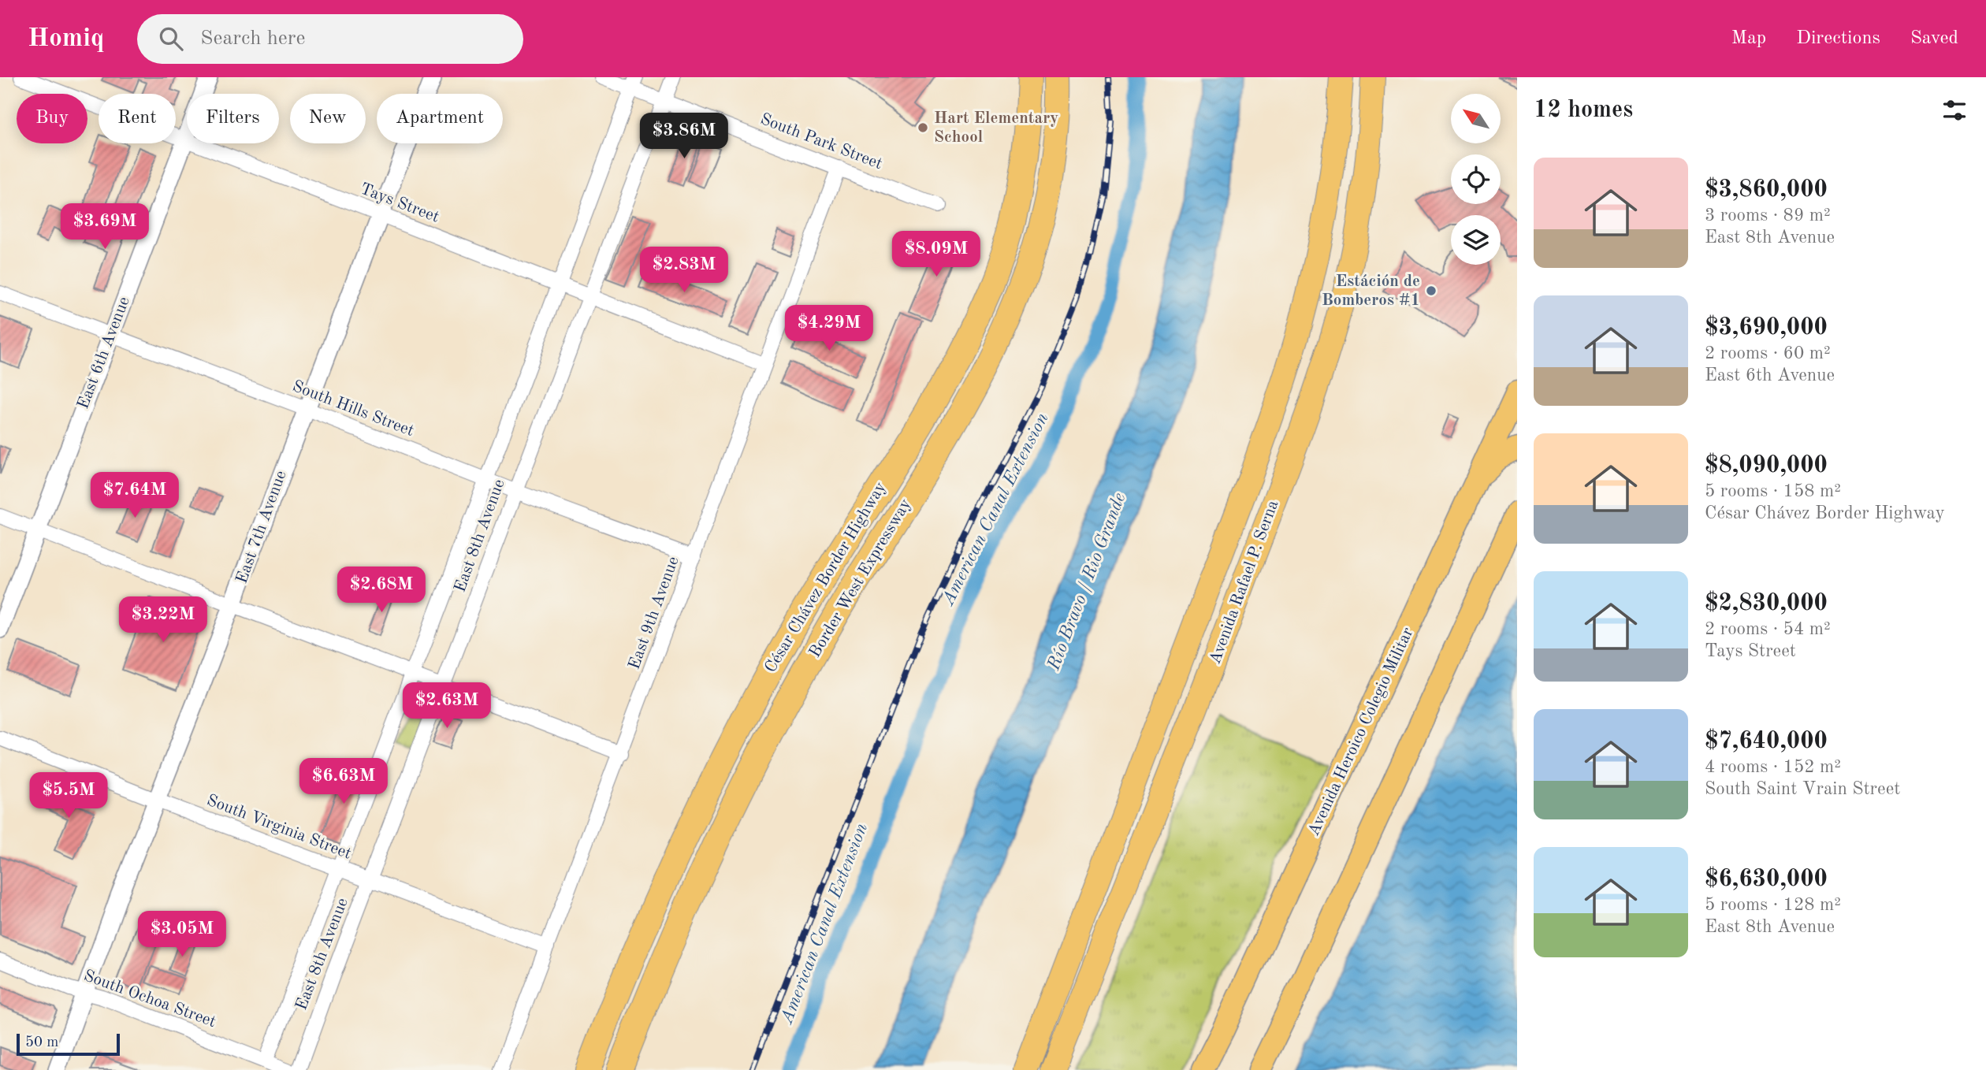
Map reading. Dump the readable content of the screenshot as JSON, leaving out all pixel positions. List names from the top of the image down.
{
  "streets": {
    "highway": ["César Chávez Border Highway", "Border West Expressway", "Avenida Rafael P. Serna"],
    "main road": ["Avenida Heroico Colegio Militar"],
    "street": [
      "South Park Street",
      "Tays Street",
      "East 6th Avenue",
      "South Hills Street",
      "East 7th Avenue",
      "East 8th Avenue",
      "East 9th Avenue",
      "South Virginia Street",
      "South Ochoa Street"
    ]
  },
  "crossings": [
    ["South Park Street", "East 8th Avenue"],
    ["South Park Street", "East 9th Avenue"],
    ["Tays Street", "East 6th Avenue"],
    ["Tays Street", "East 7th Avenue"],
    ["Tays Street", "East 8th Avenue"],
    ["Tays Street", "East 9th Avenue"],
    ["East 6th Avenue", "South Hills Street"],
    ["South Hills Street", "East 7th Avenue"],
    ["South Hills Street", "East 8th Avenue"],
    ["South Hills Street", "East 9th Avenue"],
    ["East 7th Avenue", "South Virginia Street"],
    ["East 7th Avenue", "South Ochoa Street"],
    ["East 8th Avenue", "South Virginia Street"],
    ["East 8th Avenue", "South Ochoa Street"],
    ["East 9th Avenue", "South Virginia Street"]
  ],
  "water": ["American Canal Extension", "Río Bravo / Rio Grande"],
  "places": ["Hart Elementary School", "Estáción de Bomberos #1"],
  "scale_bar": "50 m",
  "north": "top left",
  "page": {
    "header": "Homiq",
    "search": "Search here",
    "nav": ["Map", "Directions", "Saved"],
    "heading": "12 homes",
    "chip": [
      "Buy",
      "Rent",
      "Filters",
      "New",
      "Apartment"
    ],
    "price": [
      "$3.86M",
      "$3.69M",
      "$8.09M",
      "$2.83M",
      "$4.29M",
      "$7.64M",
      "$2.68M",
      "$3.22M",
      "$2.63M",
      "$6.63M",
      "$5.5M",
      "$3.05M"
    ],
    "list": [
      {
        "name": "$3,860,000",
        "note": "3 rooms · 89 m² · East 8th Avenue"
      },
      {
        "name": "$3,690,000",
        "note": "2 rooms · 60 m² · East 6th Avenue"
      },
      {
        "name": "$8,090,000",
        "note": "5 rooms · 158 m² · César Chávez Border Highway"
      },
      {
        "name": "$2,830,000",
        "note": "2 rooms · 54 m² · Tays Street"
      },
      {
        "name": "$7,640,000",
        "note": "4 rooms · 152 m² · South Saint Vrain Street"
      },
      {
        "name": "$6,630,000",
        "note": "5 rooms · 128 m² · East 8th Avenue"
      }
    ],
    "scale": "50 m"
  }
}
